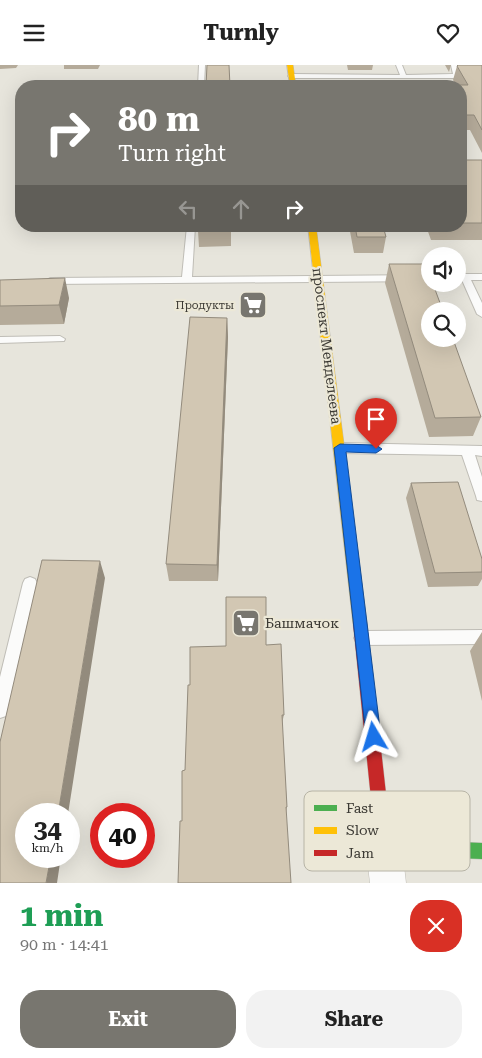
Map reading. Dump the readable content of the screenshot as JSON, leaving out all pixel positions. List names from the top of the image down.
{
  "streets": {
    "street": ["проспект Менделеева"]
  },
  "places": {
    "supermarket": ["Продукты", "Башмачок"]
  },
  "legend": ["Fast", "Slow", "Jam"],
  "page": {
    "header": "Turnly",
    "turn": ["80 m", "Turn right"],
    "speed": "34 km/h",
    "limit": "40",
    "heading": ["1 min", "90 m · 14:41"],
    "buttons": ["Exit", "Share"]
  }
}
